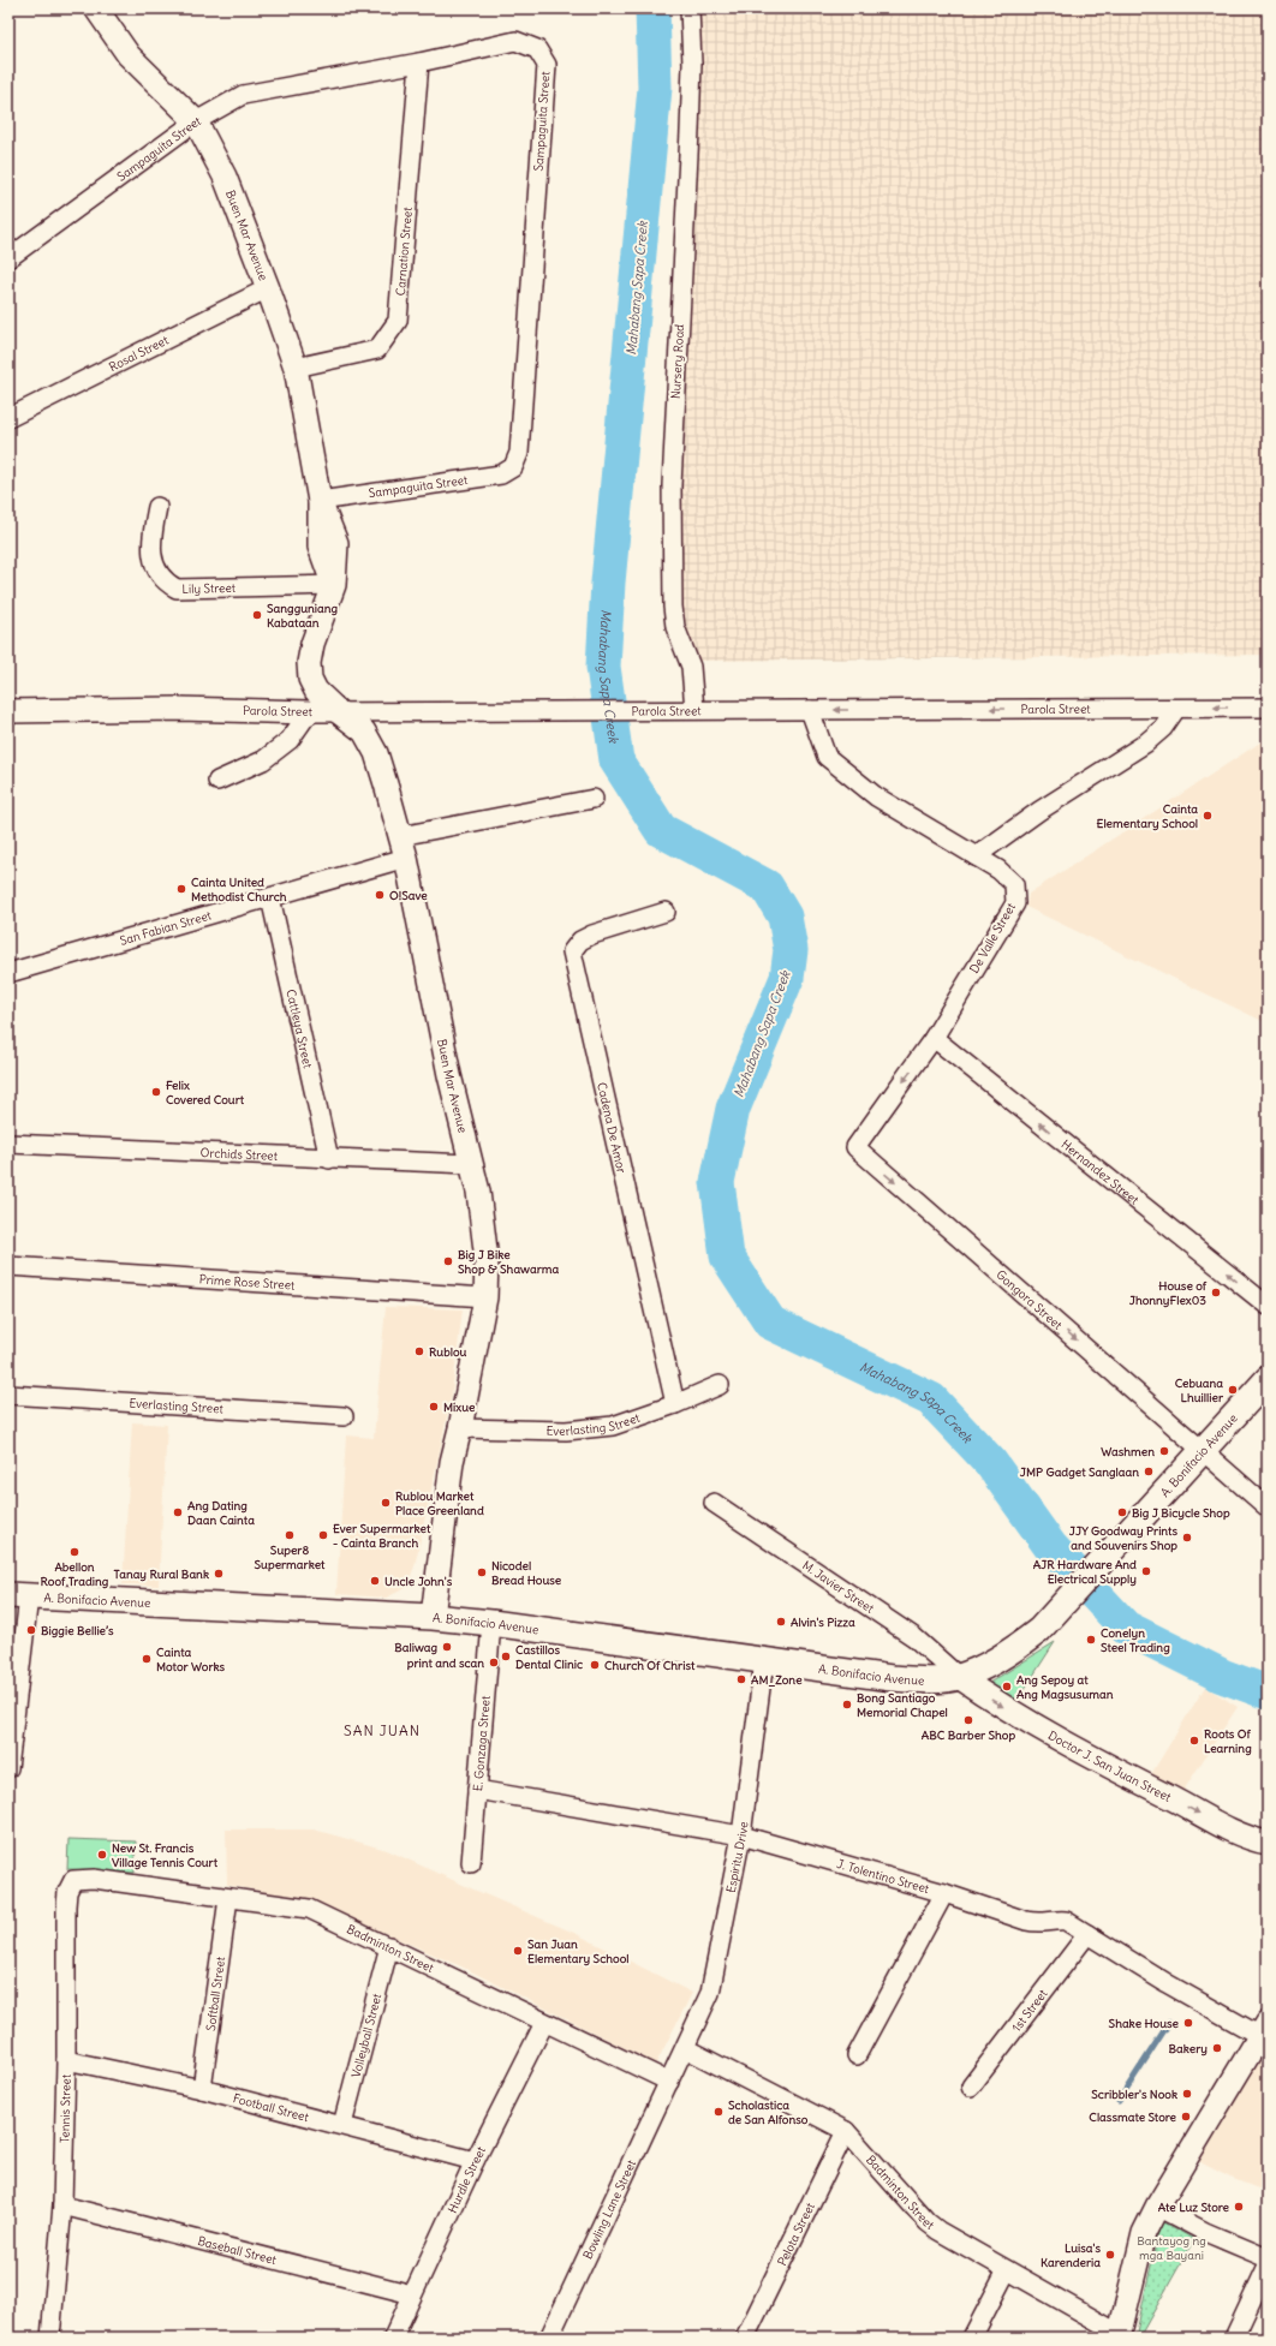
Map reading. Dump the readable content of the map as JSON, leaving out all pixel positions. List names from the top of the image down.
{
  "streets": {
    "main road": ["A. Bonifacio Avenue"],
    "street": [
      "Sampaguita Street",
      "Buen Mar Avenue",
      "Carnation Street",
      "Rosal Street",
      "Nursery Road",
      "Lily Street",
      "Parola Street",
      "San Fabian Street",
      "De Valle Street",
      "Cattleya Street",
      "Cadena De Amor",
      "Orchids Street",
      "Hernandez Street",
      "Prime Rose Street",
      "Gongora Street",
      "Everlasting Street",
      "M. Javier Street",
      "E. Gonzaga Street",
      "Doctor J. San Juan Street",
      "Espiritu Drive",
      "J. Tolentino Street",
      "Badminton Street",
      "Softball Street",
      "1st Street",
      "Volleyball Street",
      "Football Street",
      "Tennis Street",
      "Hurdle Street",
      "Bowling Lane Street",
      "Pelota Street",
      "Baseball Street"
    ]
  },
  "crossings": [
    ["Sampaguita Street", "Buen Mar Avenue"],
    ["Sampaguita Street", "Carnation Street"],
    ["Buen Mar Avenue", "Carnation Street"],
    ["Buen Mar Avenue", "Rosal Street"],
    ["Buen Mar Avenue", "Lily Street"],
    ["Buen Mar Avenue", "Parola Street"],
    ["Buen Mar Avenue", "San Fabian Street"],
    ["Buen Mar Avenue", "Orchids Street"],
    ["Buen Mar Avenue", "Prime Rose Street"],
    ["Buen Mar Avenue", "Everlasting Street"],
    ["Buen Mar Avenue", "A. Bonifacio Avenue"],
    ["Nursery Road", "Parola Street"],
    ["Parola Street", "De Valle Street"],
    ["San Fabian Street", "Cattleya Street"],
    ["De Valle Street", "Hernandez Street"],
    ["De Valle Street", "Gongora Street"],
    ["Cattleya Street", "Orchids Street"],
    ["Cadena De Amor", "Everlasting Street"],
    ["Gongora Street", "A. Bonifacio Avenue"],
    ["A. Bonifacio Avenue", "M. Javier Street"],
    ["A. Bonifacio Avenue", "E. Gonzaga Street"],
    ["A. Bonifacio Avenue", "Doctor J. San Juan Street"],
    ["A. Bonifacio Avenue", "Espiritu Drive"],
    ["M. Javier Street", "Doctor J. San Juan Street"],
    ["E. Gonzaga Street", "J. Tolentino Street"],
    ["Espiritu Drive", "J. Tolentino Street"],
    ["Espiritu Drive", "Badminton Street"],
    ["J. Tolentino Street", "1st Street"],
    ["Badminton Street", "Softball Street"],
    ["Badminton Street", "Volleyball Street"],
    ["Badminton Street", "Tennis Street"],
    ["Badminton Street", "Hurdle Street"],
    ["Badminton Street", "Bowling Lane Street"],
    ["Badminton Street", "Pelota Street"],
    ["Softball Street", "Football Street"],
    ["Volleyball Street", "Football Street"],
    ["Football Street", "Tennis Street"],
    ["Football Street", "Hurdle Street"],
    ["Tennis Street", "Baseball Street"],
    ["Hurdle Street", "Baseball Street"]
  ],
  "one_way": [
    "Parola Street",
    "Hernandez Street",
    "Gongora Street",
    "Doctor J. San Juan Street"
  ],
  "districts": ["SAN JUAN"],
  "water": ["Mahabang Sapa Creek"],
  "parks": ["Bantayog ng mga Bayani"],
  "places": [
    "Sangguniang Kabataan",
    "Cainta Elementary School",
    "Cainta United Methodist Church",
    "O!Save",
    "Felix Covered Court",
    "Big J Bike Shop & Shawarma",
    "House of JhonnyFlex03",
    "Rublou",
    "Cebuana Lhuillier",
    "Mixue",
    "Washmen",
    "JMP Gadget Sanglaan",
    "Rublou Market Place Greenland",
    "Ang Dating Daan Cainta",
    "Big J Bicycle Shop",
    "Super8 Supermarket",
    "Ever Supermarket - Cainta Branch",
    "JJY Goodway Prints and Souvenirs Shop",
    "Abellon Roof Trading",
    "AJR Hardware And Electrical Supply",
    "Nicodel Bread House",
    "Tanay Rural Bank",
    "Uncle John's",
    "Alvin's Pizza",
    "Biggie Bellie’s",
    "Conelyn Steel Trading",
    "Baliwag",
    "Castillos Dental Clinic",
    "Cainta Motor Works",
    "print and scan",
    "Church Of Christ",
    "AM_Zone",
    "Ang Sepoy at Ang Magsusuman",
    "Bong Santiago Memorial Chapel",
    "ABC Barber Shop",
    "Roots Of Learning",
    "New St. Francis Village Tennis Court",
    "San Juan Elementary School",
    "Shake House",
    "Bakery",
    "Scribbler's Nook",
    "Scholastica de San Alfonso",
    "Classmate Store",
    "Ate Luz Store",
    "Luisa's Karenderia"
  ]
}
